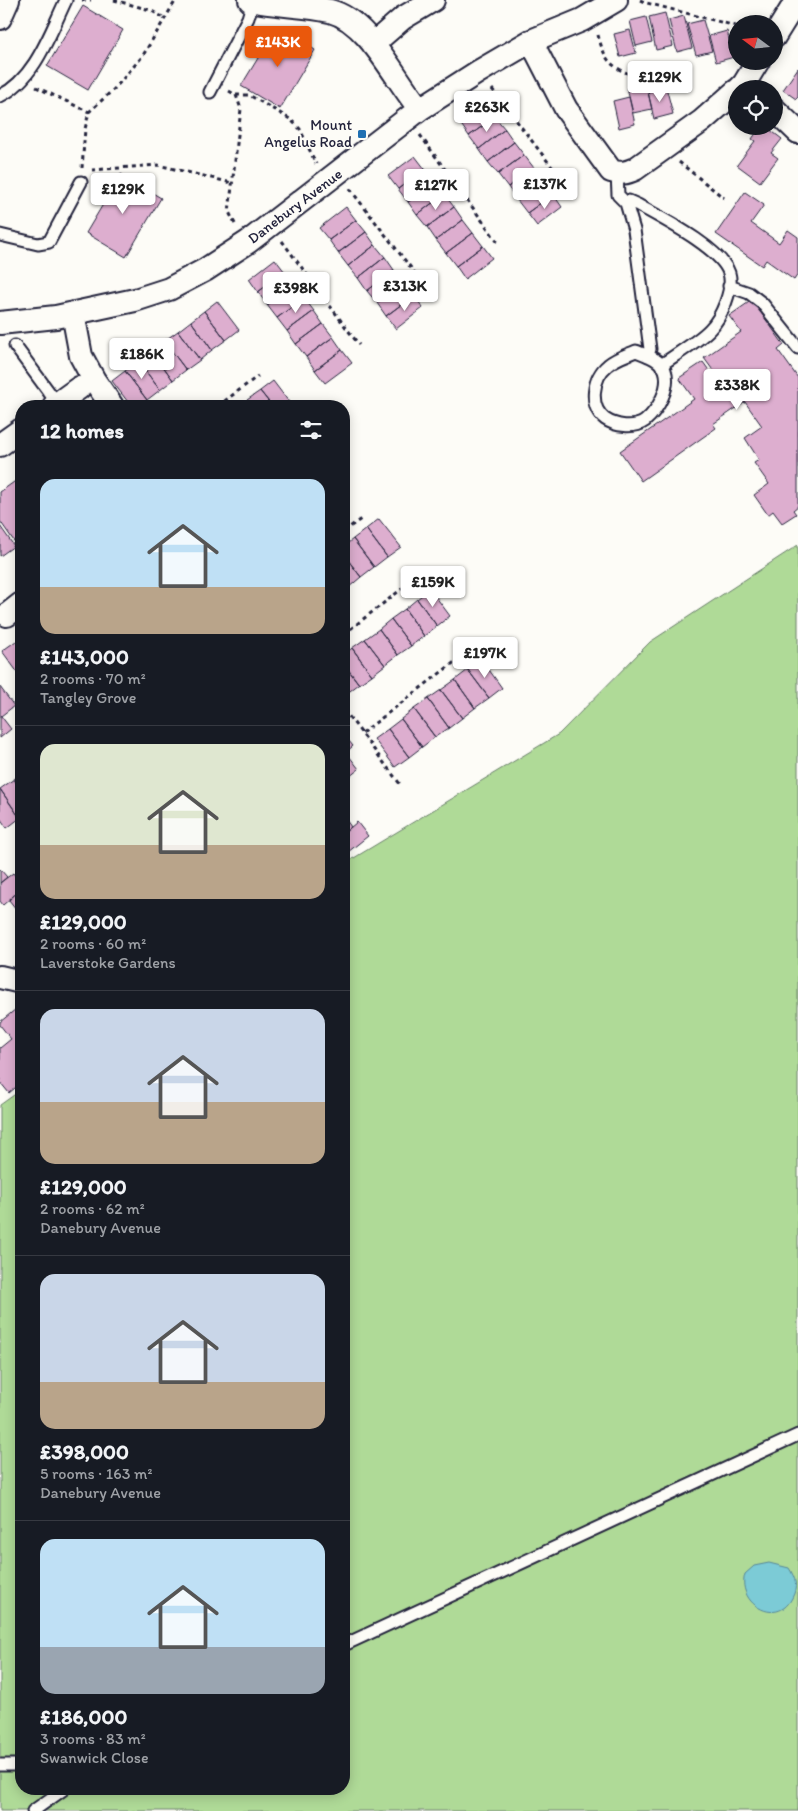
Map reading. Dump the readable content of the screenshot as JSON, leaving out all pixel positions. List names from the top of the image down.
{
  "streets": {
    "street": ["Danebury Avenue"]
  },
  "places": {
    "transit": ["Mount Angelus Road"]
  },
  "north": "left",
  "page": {
    "price": [
      "£143K",
      "£129K",
      "£263K",
      "£137K",
      "£127K",
      "£129K",
      "£313K",
      "£398K",
      "£186K",
      "£338K",
      "£159K",
      "£197K"
    ],
    "heading": "12 homes",
    "list": [
      {
        "name": "£143,000",
        "note": "2 rooms · 70 m² · Tangley Grove"
      },
      {
        "name": "£129,000",
        "note": "2 rooms · 60 m² · Laverstoke Gardens"
      },
      {
        "name": "£129,000",
        "note": "2 rooms · 62 m² · Danebury Avenue"
      },
      {
        "name": "£398,000",
        "note": "5 rooms · 163 m² · Danebury Avenue"
      },
      {
        "name": "£186,000",
        "note": "3 rooms · 83 m² · Swanwick Close"
      }
    ]
  }
}
